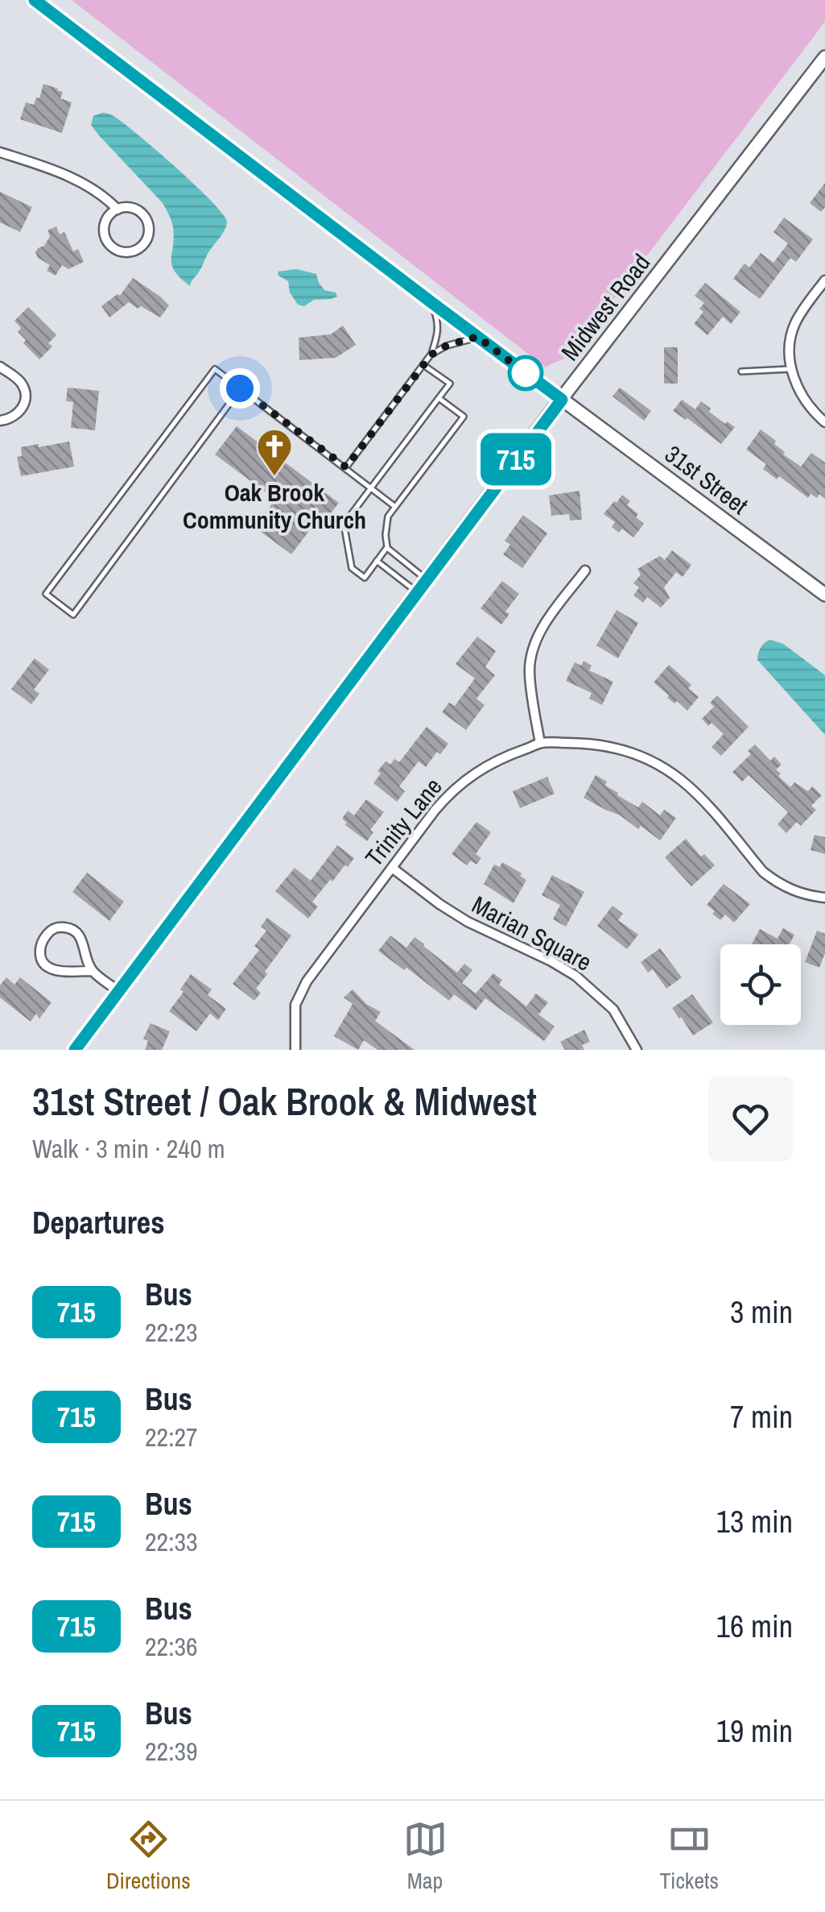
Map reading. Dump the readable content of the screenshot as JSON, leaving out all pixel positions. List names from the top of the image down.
{
  "streets": {
    "main road": ["Midwest Road", "31st Street"],
    "street": ["Trinity Lane", "Marian Square"]
  },
  "crossings": [
    ["Midwest Road", "31st Street"],
    ["Trinity Lane", "Marian Square"]
  ],
  "places": {
    "church": ["Oak Brook Community Church"]
  },
  "lines": ["bus line 715"],
  "page": {
    "on_map": "715",
    "heading": [
      ["31st Street / Oak Brook & Midwest", "Walk · 3 min · 240 m"],
      "Departures"
    ],
    "list": [
      {
        "mark": "715",
        "name": "Bus",
        "note": "22:23",
        "value": "3 min"
      },
      {
        "mark": "715",
        "name": "Bus",
        "note": "22:27",
        "value": "7 min"
      },
      {
        "mark": "715",
        "name": "Bus",
        "note": "22:33",
        "value": "13 min"
      },
      {
        "mark": "715",
        "name": "Bus",
        "note": "22:36",
        "value": "16 min"
      },
      {
        "mark": "715",
        "name": "Bus",
        "note": "22:39",
        "value": "19 min"
      }
    ],
    "tabs": ["Directions", "Map", "Tickets"]
  }
}
